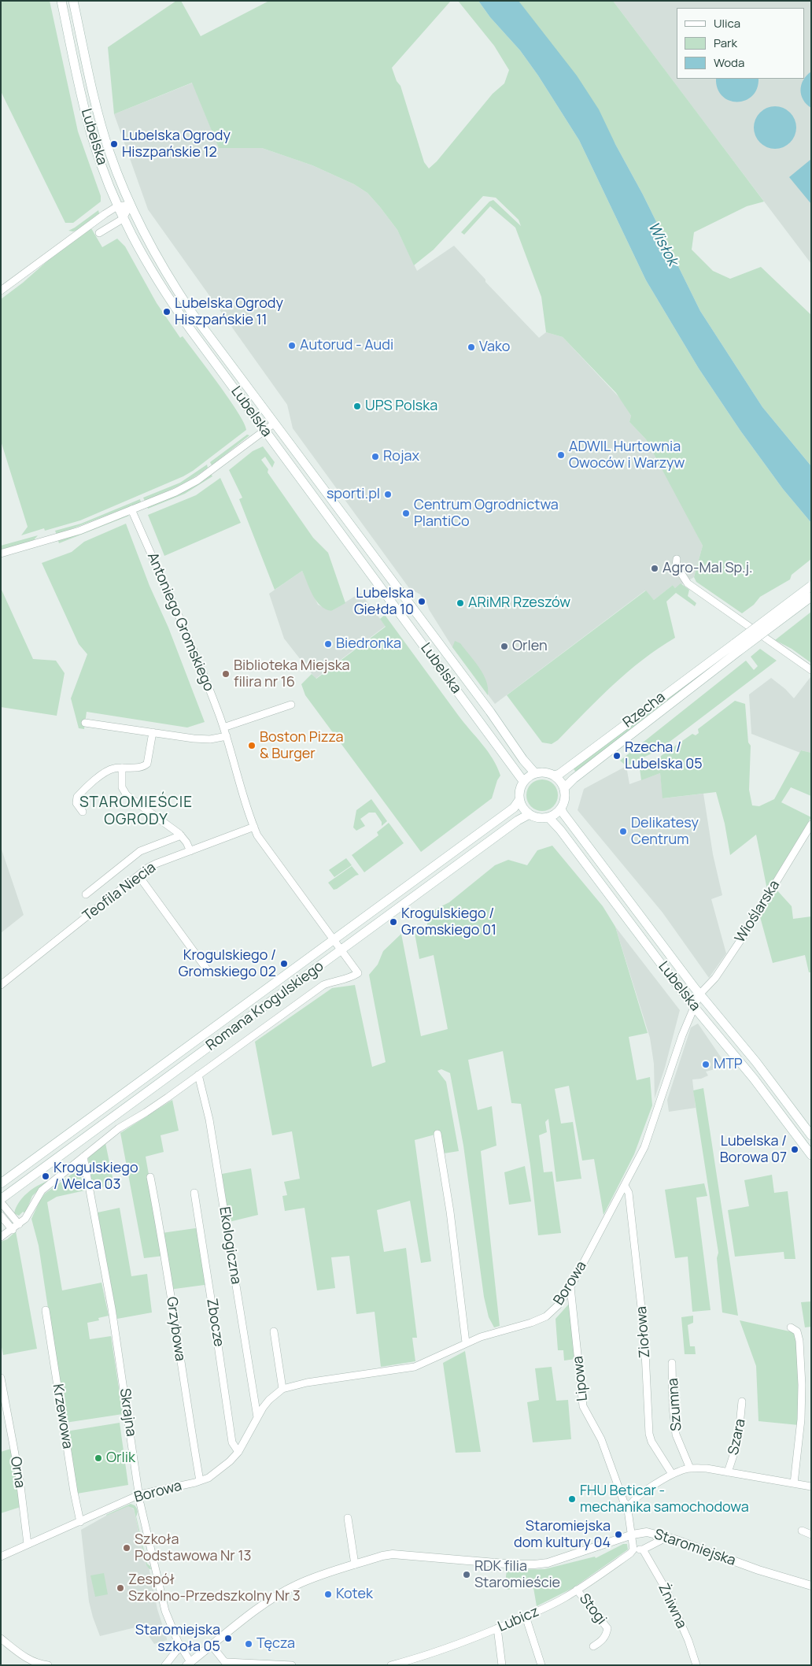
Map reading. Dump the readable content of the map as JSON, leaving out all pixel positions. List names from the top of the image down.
{
  "streets": {
    "main road": ["Lubelska", "Rzecha", "Romana Krogulskiego"],
    "street": [
      "Antoniego Gromskiego",
      "Teofila Niecia",
      "Wioślarska",
      "Ekologiczna",
      "Borowa",
      "Zbocze",
      "Grzybowa",
      "Ziołowa",
      "Lipowa",
      "Szumna",
      "Skrajna",
      "Krzewowa",
      "Szara",
      "Orna",
      "Staromiejska",
      "Żniwna",
      "Stogi",
      "Lubicz"
    ]
  },
  "crossings": [
    ["Lubelska", "Rzecha"],
    ["Lubelska", "Wioślarska"],
    ["Lubelska", "Romana Krogulskiego"],
    ["Lubelska", "Borowa"],
    ["Antoniego Gromskiego", "Teofila Niecia"],
    ["Antoniego Gromskiego", "Romana Krogulskiego"],
    ["Antoniego Gromskiego", "Ekologiczna"],
    ["Rzecha", "Romana Krogulskiego"],
    ["Wioślarska", "Borowa"],
    ["Ekologiczna", "Borowa"],
    ["Borowa", "Zbocze"],
    ["Borowa", "Grzybowa"],
    ["Borowa", "Ziołowa"],
    ["Borowa", "Lipowa"],
    ["Borowa", "Skrajna"],
    ["Borowa", "Krzewowa"],
    ["Borowa", "Orna"],
    ["Skrajna", "Staromiejska"],
    ["Stogi", "Lubicz"]
  ],
  "districts": ["STAROMIEŚCIE OGRODY"],
  "water": ["Wisłok"],
  "places": [
    "Lubelska Ogrody Hiszpańskie 12",
    "Lubelska Ogrody Hiszpańskie 11",
    "Autorud - Audi",
    "Vako",
    "UPS Polska",
    "ADWIL Hurtownia Owoców i Warzyw",
    "Rojax",
    "sporti.pl",
    "Centrum Ogrodnictwa PlantiCo",
    "Agro-Mal Sp.j.",
    "Lubelska Giełda 10",
    "ARiMR Rzeszów",
    "Biedronka",
    "Orlen",
    "Biblioteka Miejska filira nr 16",
    "Boston Pizza & Burger",
    "Rzecha / Lubelska 05",
    "Delikatesy Centrum",
    "Krogulskiego / Gromskiego 01",
    "Krogulskiego / Gromskiego 02",
    "MTP",
    "Lubelska / Borowa 07",
    "Krogulskiego / Welca 03",
    "Orlik",
    "FHU Beticar - mechanika samochodowa",
    "Staromiejska dom kultury 04",
    "Szkoła Podstawowa Nr 13",
    "RDK filia Staromieście",
    "Zespół Szkolno-Przedszkolny Nr 3",
    "Kotek",
    "Staromiejska szkoła 05",
    "Tęcza"
  ],
  "legend": ["Ulica", "Park", "Woda"]
}
